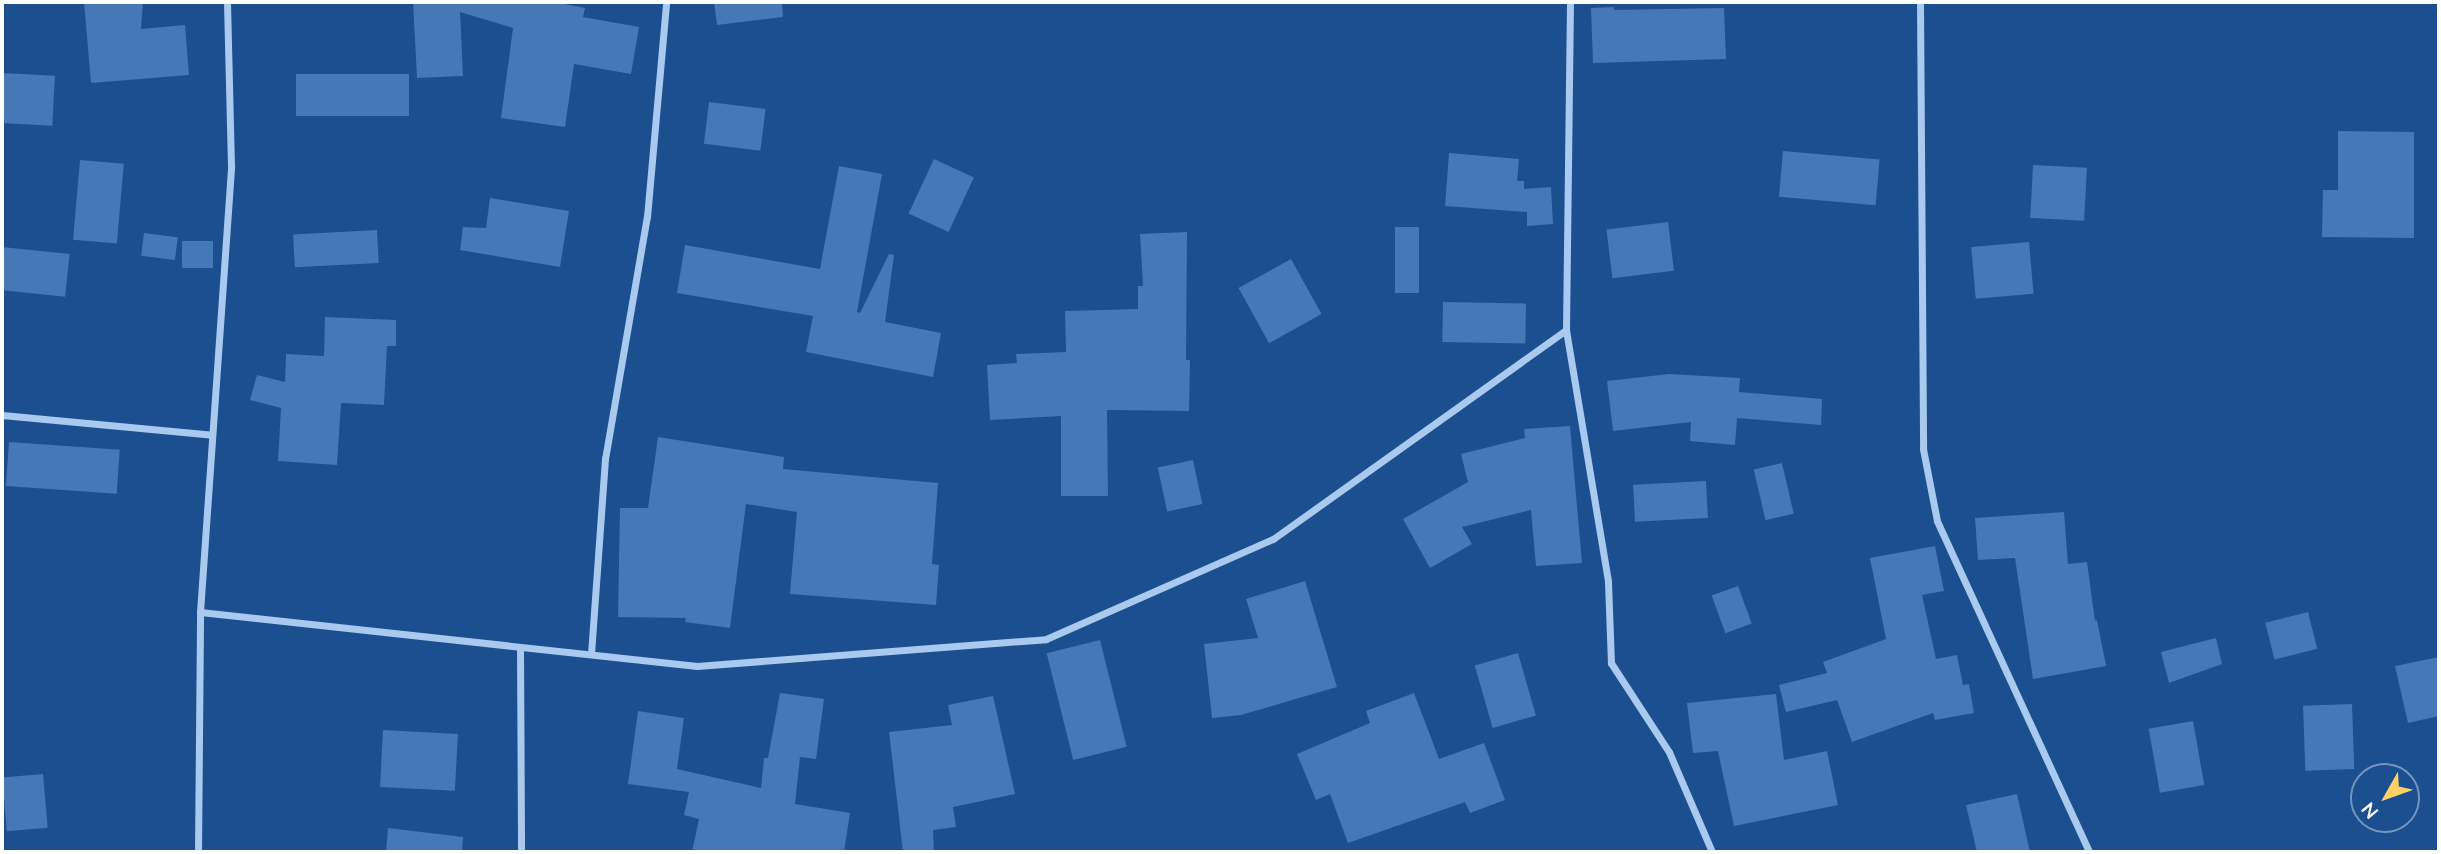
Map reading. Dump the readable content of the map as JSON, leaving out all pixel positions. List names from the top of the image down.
{
  "north": "bottom left"
}
